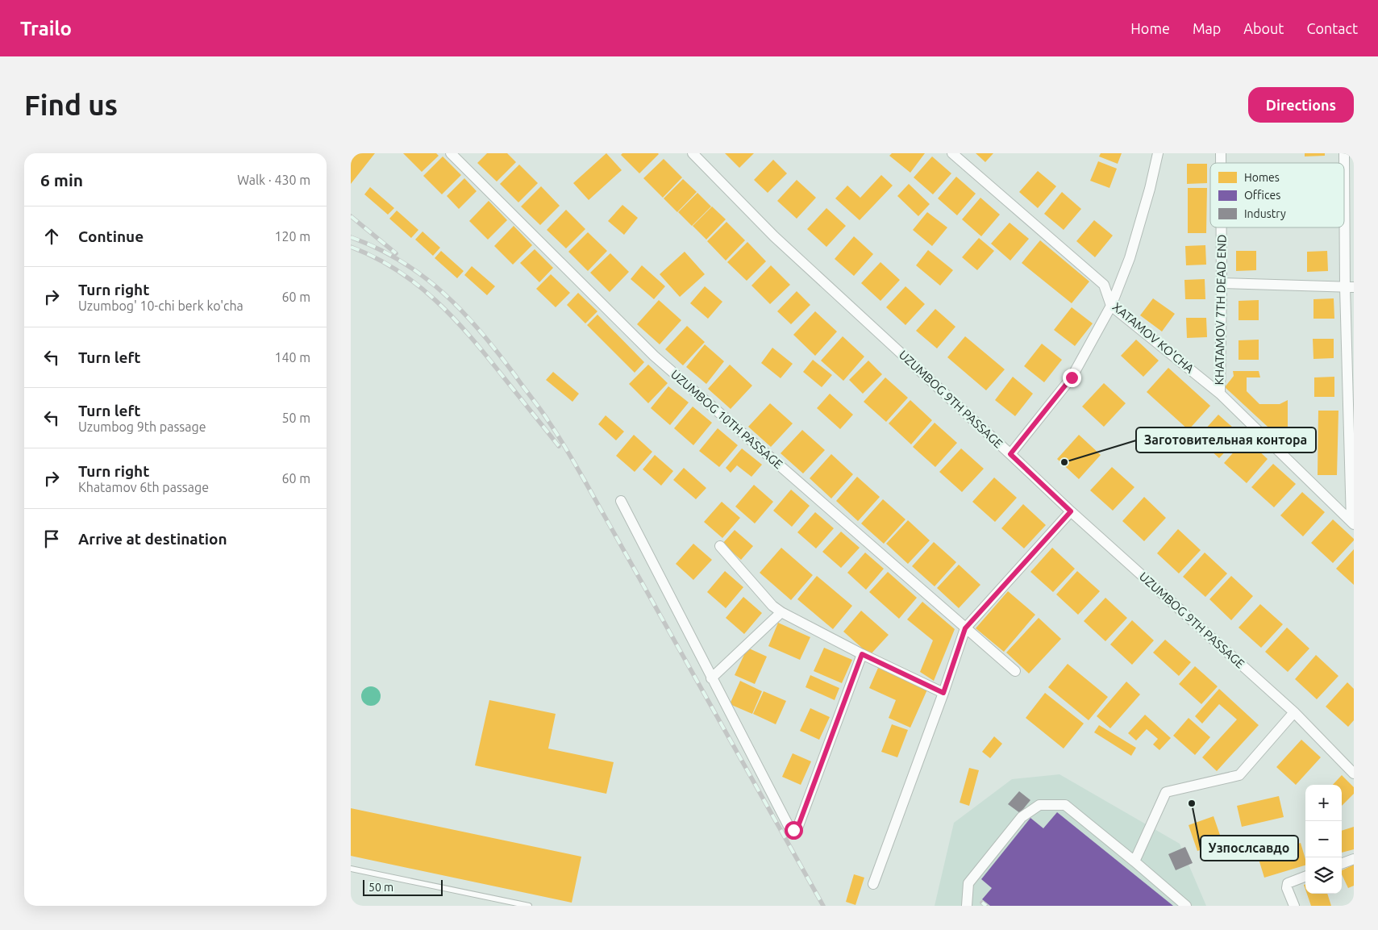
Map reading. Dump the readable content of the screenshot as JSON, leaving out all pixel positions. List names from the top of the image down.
{
  "streets": {
    "street": [
      "KHATAMOV 7TH DEAD END",
      "XATAMOV KO'CHA",
      "UZUMBOG 9TH PASSAGE",
      "UZUMBOG 10TH PASSAGE"
    ]
  },
  "crossings": [
    ["KHATAMOV 7TH DEAD END", "XATAMOV KO'CHA"]
  ],
  "places": ["Заготовительная контора", "Узпослсавдо"],
  "legend": ["Homes", "Offices", "Industry"],
  "scale_bar": "50 m",
  "page": {
    "header": "Trailo",
    "nav": [
      "Home",
      "Map",
      "About",
      "Contact"
    ],
    "buttons": "Directions",
    "title": "Find us",
    "heading": ["6 min", "Walk · 430 m"],
    "list": [
      ["Continue", "120 m"],
      ["Turn right", "Uzumbog' 10-chi berk ko'cha", "60 m"],
      ["Turn left", "140 m"],
      ["Turn left", "Uzumbog 9th passage", "50 m"],
      ["Turn right", "Khatamov 6th passage", "60 m"],
      "Arrive at destination"
    ],
    "map_buttons": ["+", "−"],
    "scale": "50 m"
  }
}
